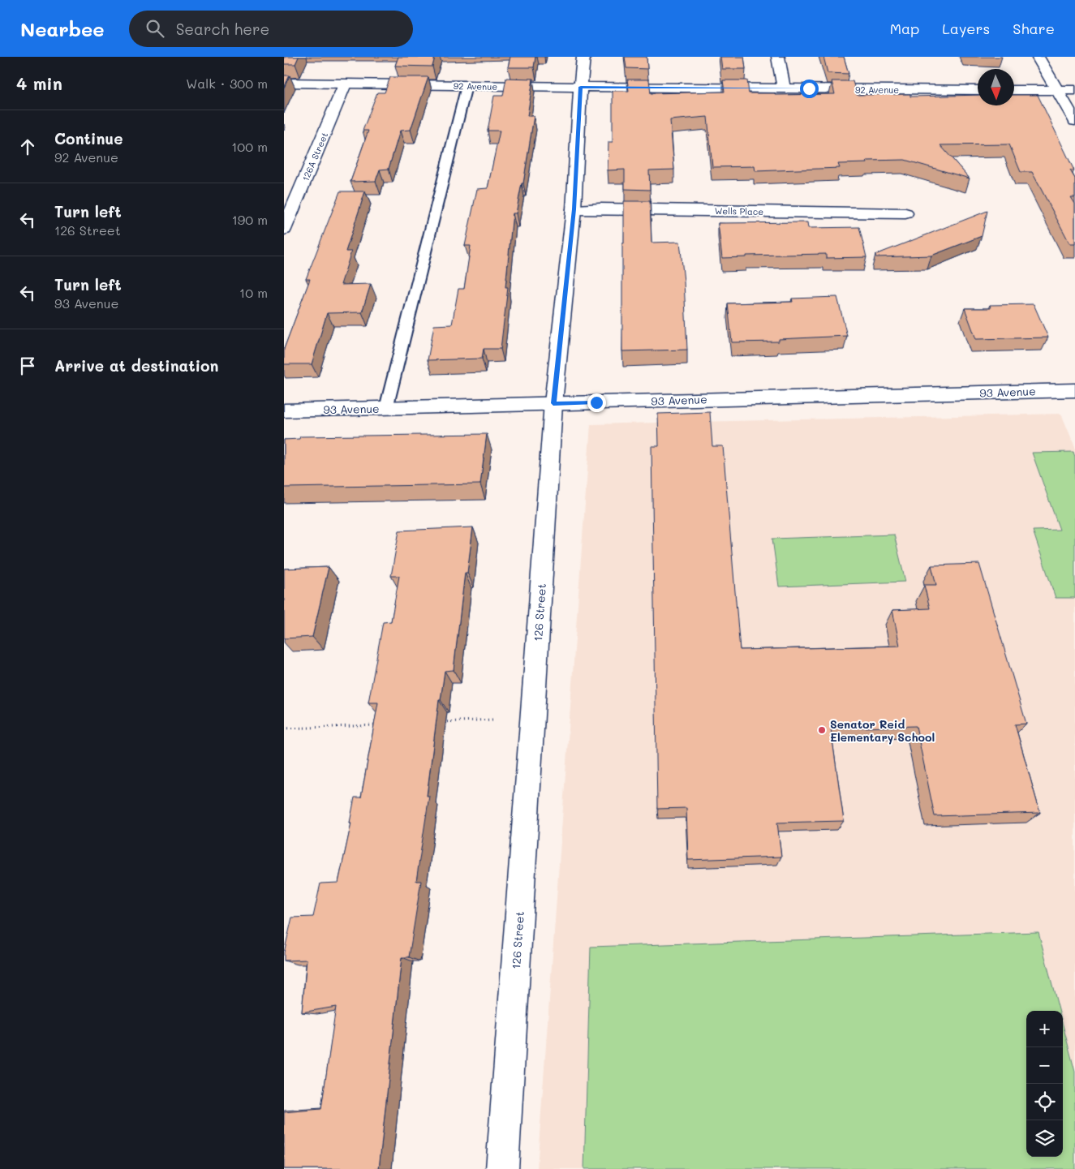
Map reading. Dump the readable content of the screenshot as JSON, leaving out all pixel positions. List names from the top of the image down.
{
  "streets": {
    "street": [
      "92 Avenue",
      "126A Street",
      "Wells Place",
      "93 Avenue",
      "126 Street"
    ]
  },
  "crossings": [
    ["92 Avenue", "126A Street"],
    ["92 Avenue", "126 Street"],
    ["Wells Place", "126 Street"],
    ["93 Avenue", "126 Street"]
  ],
  "places": ["Senator Reid Elementary School"],
  "north": "bottom",
  "page": {
    "header": "Nearbee",
    "search": "Search here",
    "nav": ["Map", "Layers", "Share"],
    "heading": ["4 min", "Walk · 300 m"],
    "list": [
      ["Continue", "92 Avenue", "100 m"],
      ["Turn left", "126 Street", "190 m"],
      ["Turn left", "93 Avenue", "10 m"],
      "Arrive at destination"
    ],
    "map_buttons": ["+", "−"]
  }
}
